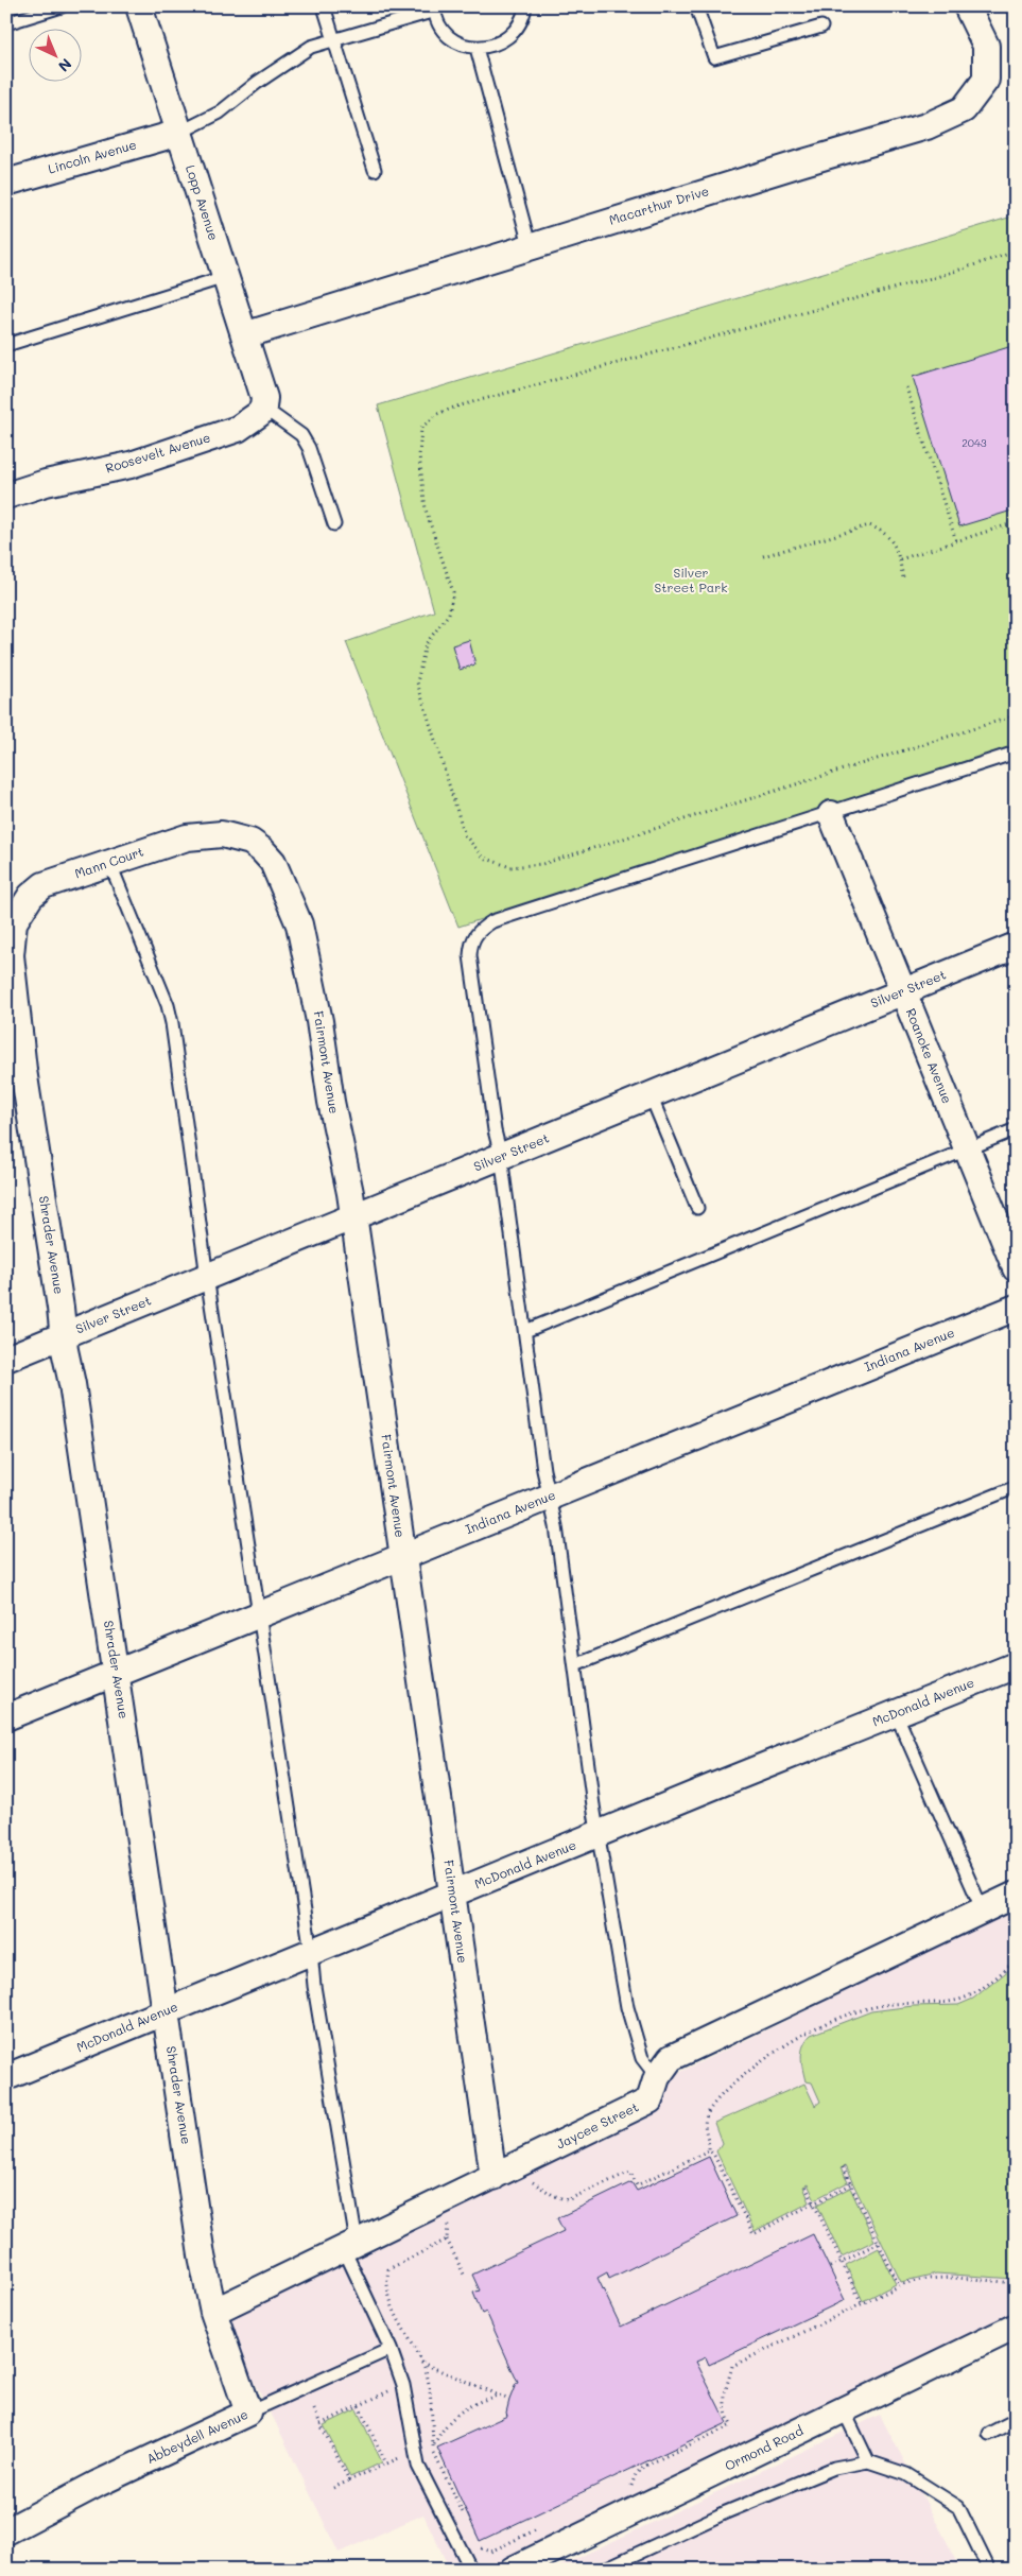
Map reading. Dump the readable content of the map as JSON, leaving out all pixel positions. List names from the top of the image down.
{
  "streets": {
    "street": [
      "Lincoln Avenue",
      "Lopp Avenue",
      "Macarthur Drive",
      "Roosevelt Avenue",
      "Mann Court",
      "Silver Street",
      "Roanoke Avenue",
      "Fairmont Avenue",
      "Shrader Avenue",
      "Indiana Avenue",
      "McDonald Avenue",
      "Jaycee Street",
      "Abbeydell Avenue",
      "Ormond Road"
    ]
  },
  "crossings": [
    ["Lincoln Avenue", "Lopp Avenue"],
    ["Lopp Avenue", "Macarthur Drive"],
    ["Lopp Avenue", "Roosevelt Avenue"],
    ["Mann Court", "Fairmont Avenue"],
    ["Mann Court", "Shrader Avenue"],
    ["Silver Street", "Roanoke Avenue"],
    ["Silver Street", "Fairmont Avenue"],
    ["Silver Street", "Shrader Avenue"],
    ["Fairmont Avenue", "Indiana Avenue"],
    ["Fairmont Avenue", "McDonald Avenue"],
    ["Fairmont Avenue", "Jaycee Street"],
    ["Shrader Avenue", "Indiana Avenue"],
    ["Shrader Avenue", "McDonald Avenue"],
    ["Shrader Avenue", "Jaycee Street"],
    ["Shrader Avenue", "Abbeydell Avenue"]
  ],
  "parks": ["Silver Street Park"],
  "house_numbers": ["2043"],
  "north": "bottom right"
}
